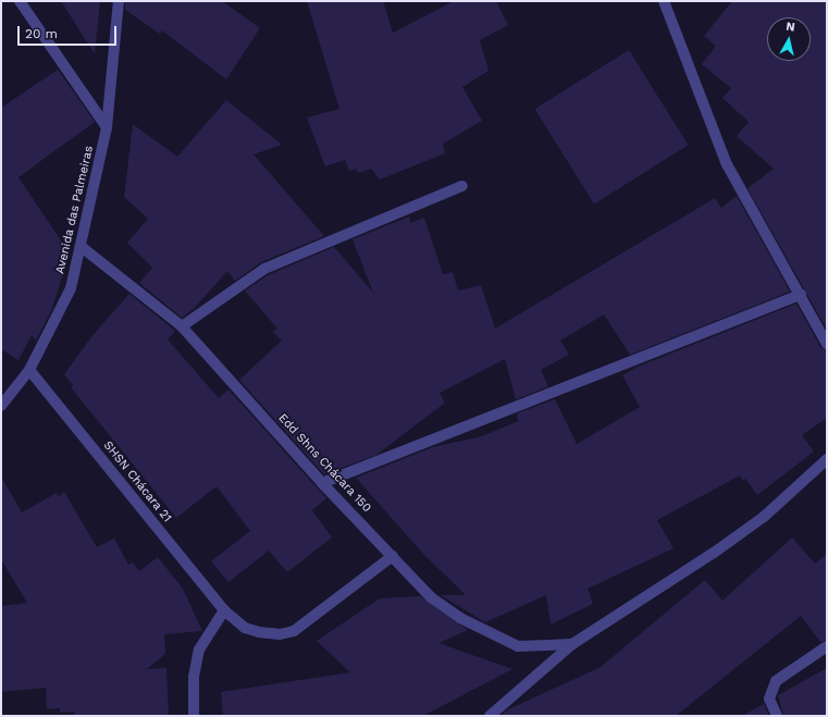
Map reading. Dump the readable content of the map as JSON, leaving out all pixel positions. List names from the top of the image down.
{
  "streets": {
    "street": ["Avenida das Palmeiras", "Edd Shns Chácara 150", "SHSN Chácara 21"]
  },
  "crossings": [
    ["Avenida das Palmeiras", "Edd Shns Chácara 150"],
    ["Avenida das Palmeiras", "SHSN Chácara 21"],
    ["Edd Shns Chácara 150", "SHSN Chácara 21"]
  ],
  "scale_bar": "20 m",
  "north": "top"
}
